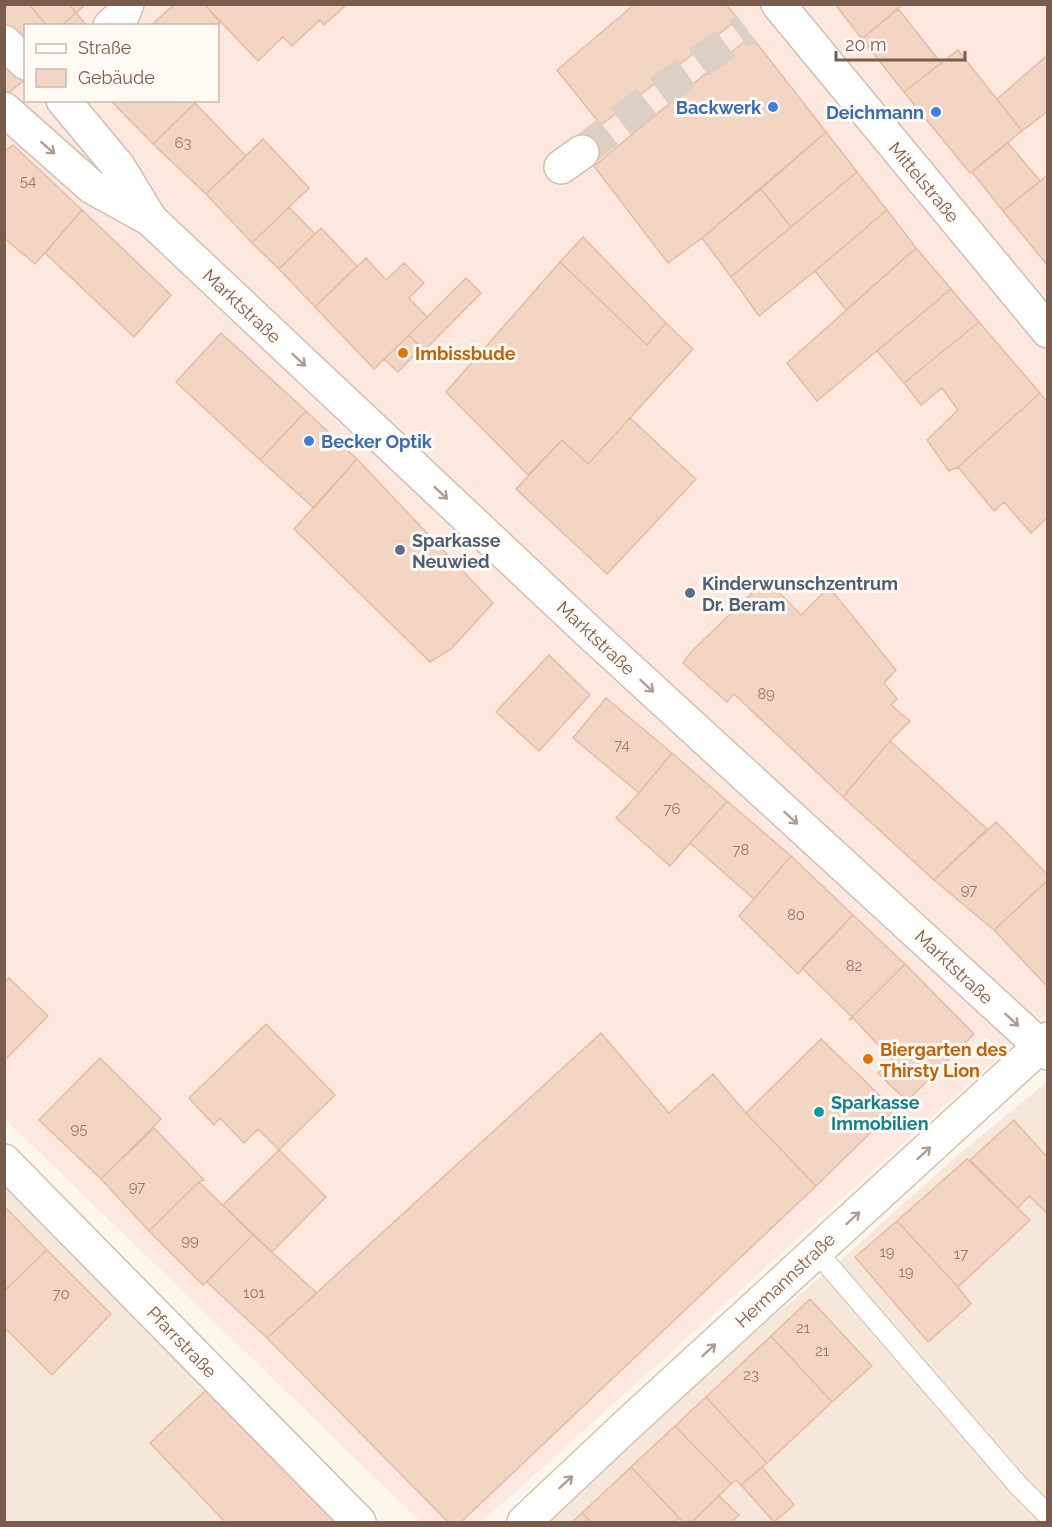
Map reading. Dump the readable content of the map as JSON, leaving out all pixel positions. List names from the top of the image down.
{
  "streets": {
    "street": [
      "Mittelstraße",
      "Marktstraße",
      "Hermannstraße",
      "Pfarrstraße"
    ]
  },
  "crossings": [
    ["Marktstraße", "Hermannstraße"]
  ],
  "one_way": ["Marktstraße", "Hermannstraße"],
  "places": [
    "Backwerk",
    "Deichmann",
    "Imbissbude",
    "Becker Optik",
    "Sparkasse Neuwied",
    "Kinderwunschzentrum Dr. Beram",
    "Biergarten des Thirsty Lion",
    "Sparkasse Immobilien"
  ],
  "house_numbers": [
    "63",
    "54",
    "89",
    "74",
    "76",
    "78",
    "97",
    "80",
    "82",
    "95",
    "97",
    "99",
    "19",
    "17",
    "19",
    "101",
    "70",
    "21",
    "21",
    "23"
  ],
  "legend": ["Straße", "Gebäude"],
  "scale_bar": "20 m"
}
